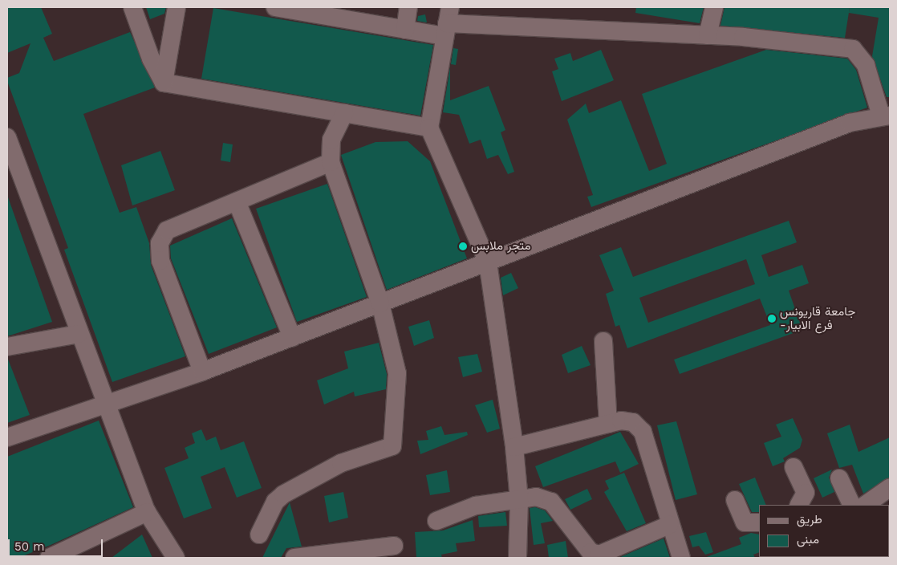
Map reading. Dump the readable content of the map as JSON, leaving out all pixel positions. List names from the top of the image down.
{
  "places": ["متجر ملابس", "جامعة قاريونس -فرع الابيار"],
  "legend": ["طريق", "مبنى"],
  "scale_bar": "50 m"
}
